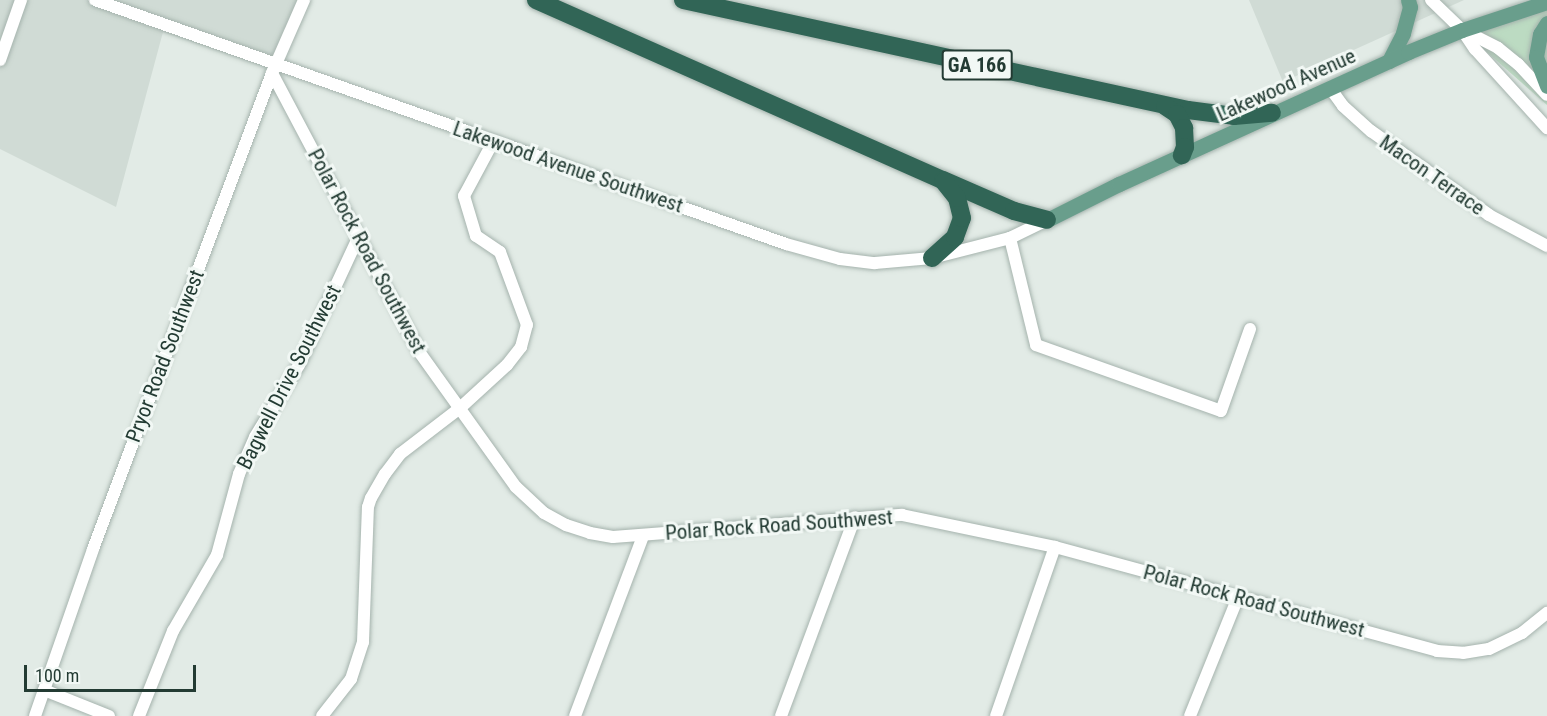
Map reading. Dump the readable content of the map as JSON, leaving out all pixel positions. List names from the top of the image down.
{
  "streets": {
    "highway": ["GA 166"],
    "main road": ["Lakewood Avenue"],
    "street": [
      "Lakewood Avenue Southwest",
      "Macon Terrace",
      "Polar Rock Road Southwest",
      "Pryor Road Southwest",
      "Bagwell Drive Southwest"
    ]
  },
  "crossings": [
    ["GA 166", "Lakewood Avenue"],
    ["Lakewood Avenue", "Lakewood Avenue Southwest"],
    ["Lakewood Avenue", "Macon Terrace"],
    ["Lakewood Avenue Southwest", "Polar Rock Road Southwest"],
    ["Lakewood Avenue Southwest", "Pryor Road Southwest"],
    ["Polar Rock Road Southwest", "Pryor Road Southwest"],
    ["Polar Rock Road Southwest", "Bagwell Drive Southwest"]
  ],
  "scale_bar": "100 m"
}
